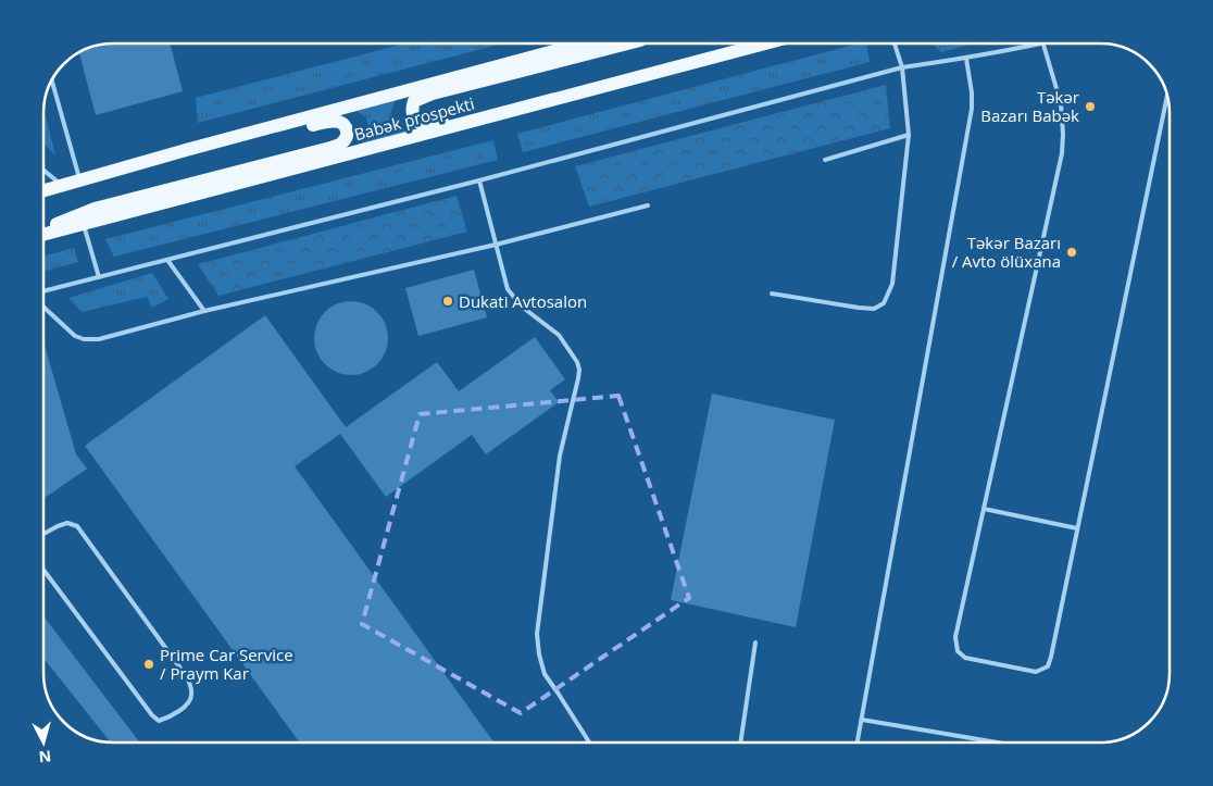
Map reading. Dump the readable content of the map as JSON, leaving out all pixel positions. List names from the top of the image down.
{
  "streets": {
    "main road": ["Babək prospekti"]
  },
  "places": [
    "Təkər Bazarı Babək",
    "Təkər Bazarı / Avto ölüxana",
    "Dukati Avtosalon",
    "Prime Car Service / Praym Kar"
  ],
  "north": "bottom"
}
